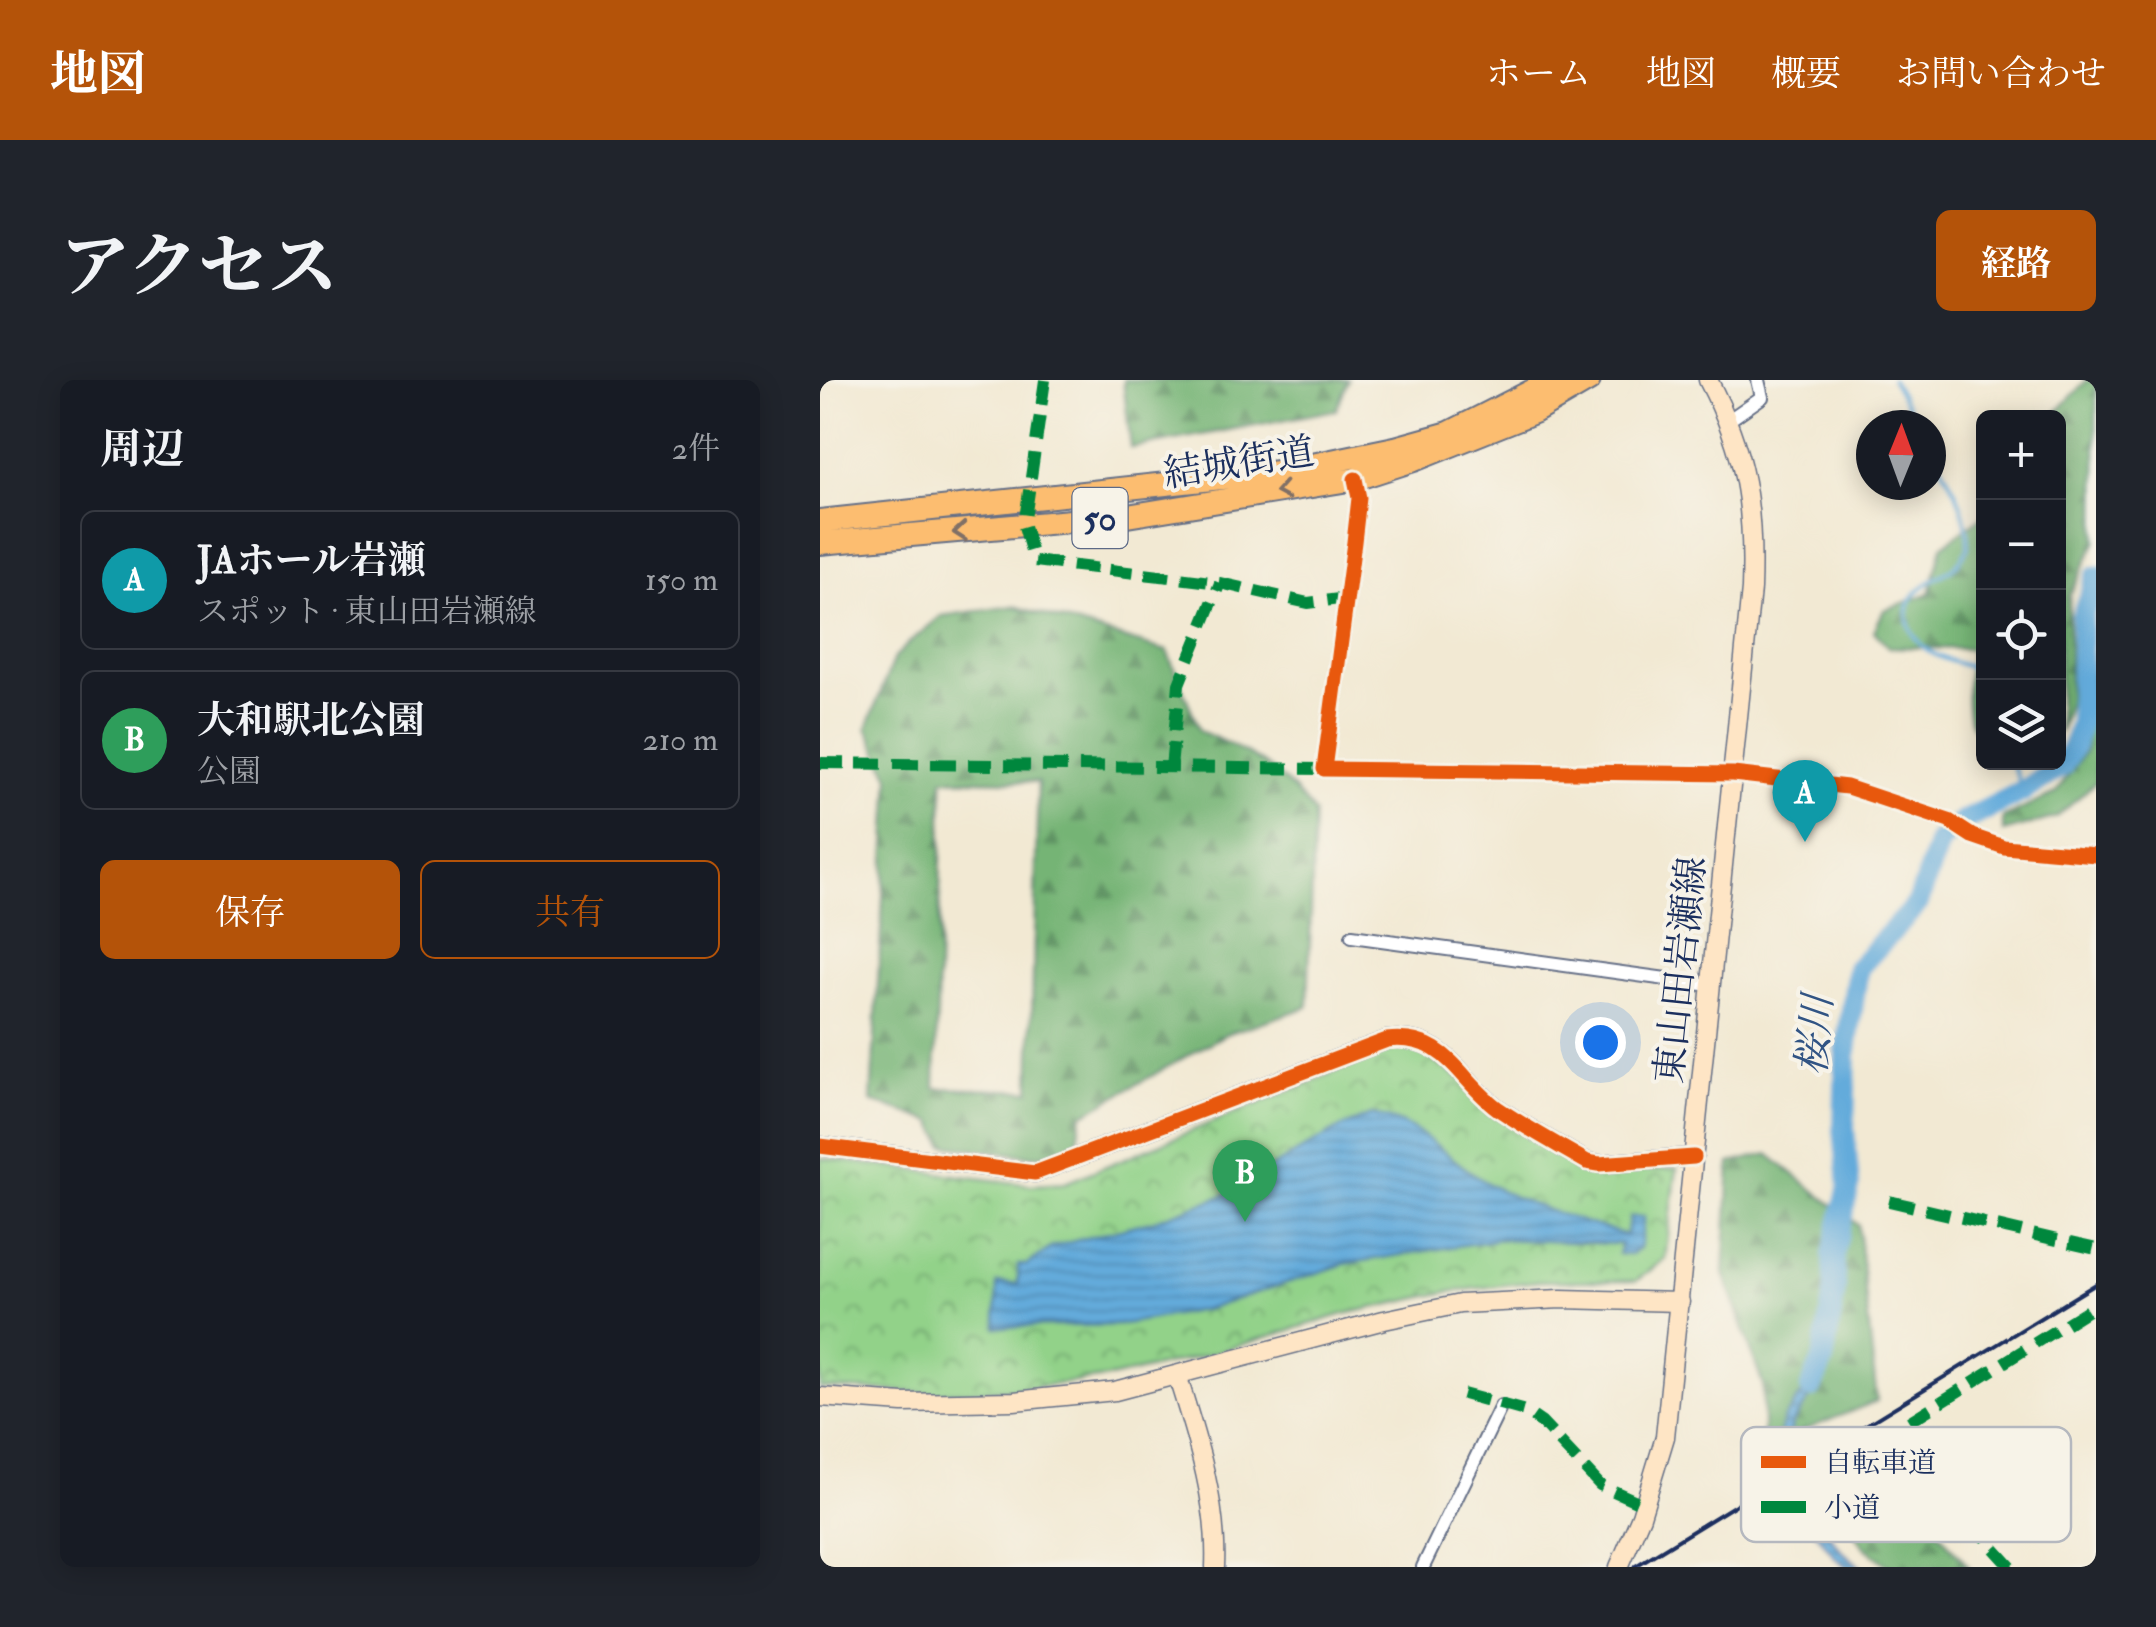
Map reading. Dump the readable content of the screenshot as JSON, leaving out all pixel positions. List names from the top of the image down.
{
  "streets": {
    "highway": ["結城街道", "50"],
    "street": ["東山田岩瀬線"]
  },
  "water": ["桜川"],
  "legend": ["自転車道", "小道"],
  "north": "top",
  "page": {
    "header": "地図",
    "nav": [
      "ホーム",
      "地図",
      "概要",
      "お問い合わせ"
    ],
    "title": "アクセス",
    "buttons": [
      "経路",
      ["保存", "共有"]
    ],
    "heading": ["周辺", "2件"],
    "map_buttons": ["+", "−"],
    "list": [
      {
        "mark": "A",
        "name": "JAホール岩瀬",
        "note": "スポット · 東山田岩瀬線",
        "value": "150 m"
      },
      {
        "mark": "B",
        "name": "大和駅北公園",
        "note": "公園",
        "value": "210 m"
      }
    ],
    "pins": ["A", "B"]
  }
}
